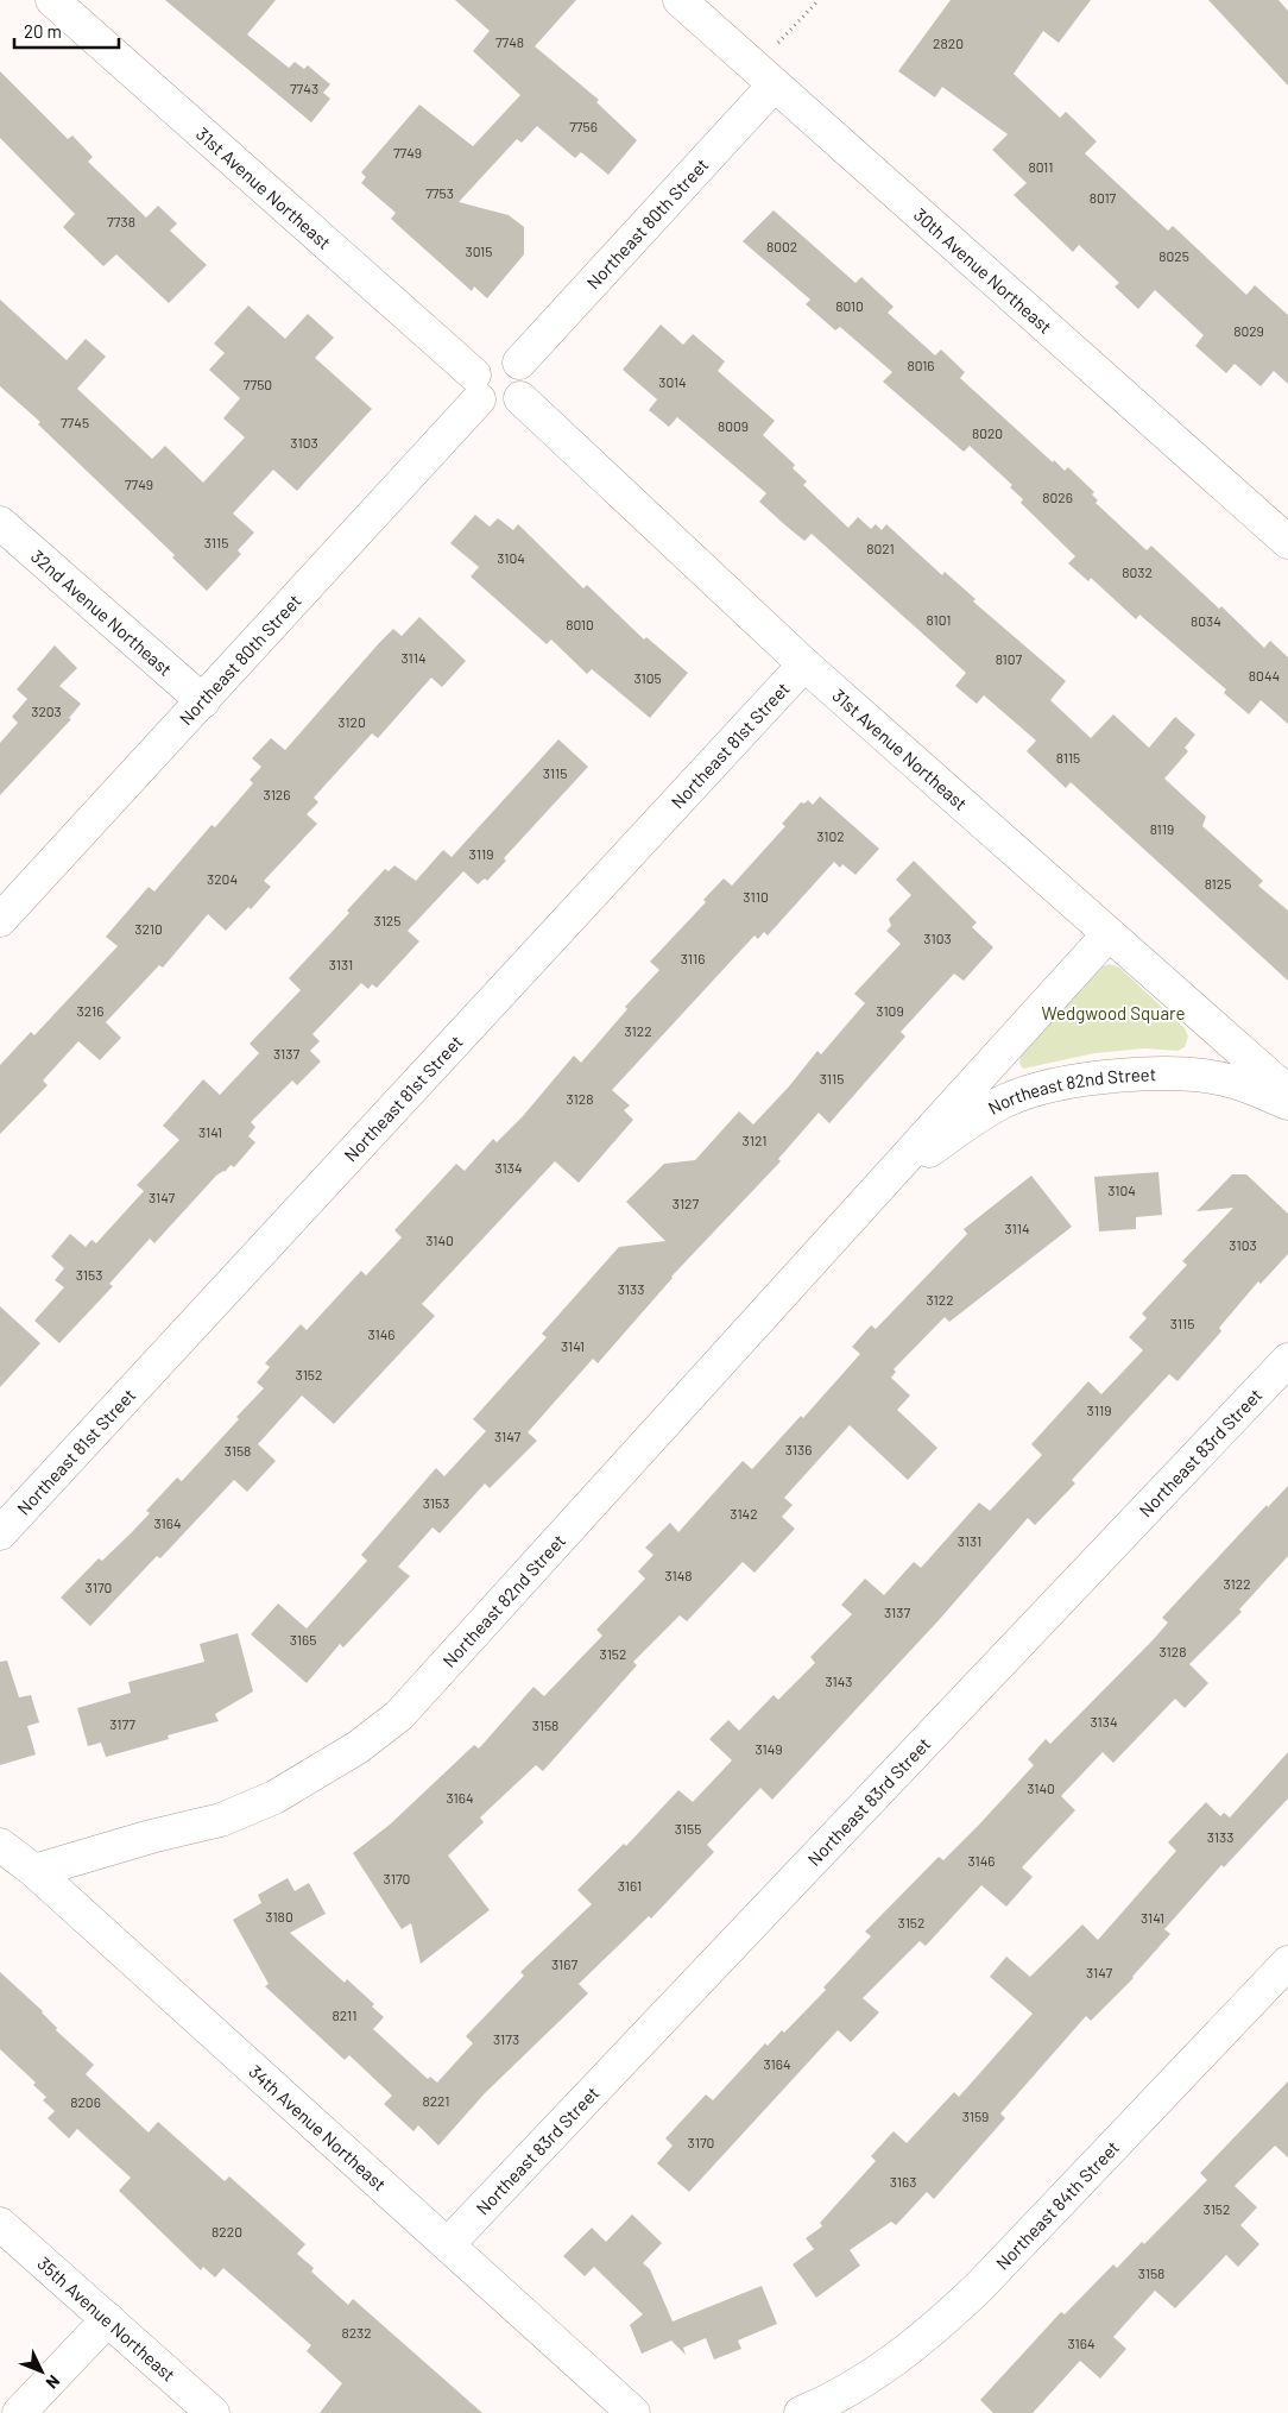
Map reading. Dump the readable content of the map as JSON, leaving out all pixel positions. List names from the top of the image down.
{
  "streets": {
    "street": [
      "31st Avenue Northeast",
      "Northeast 80th Street",
      "30th Avenue Northeast",
      "32nd Avenue Northeast",
      "Northeast 81st Street",
      "Northeast 82nd Street",
      "Northeast 83rd Street",
      "34th Avenue Northeast",
      "Northeast 84th Street",
      "35th Avenue Northeast"
    ]
  },
  "crossings": [
    ["31st Avenue Northeast", "Northeast 80th Street"],
    ["31st Avenue Northeast", "Northeast 81st Street"],
    ["31st Avenue Northeast", "Northeast 82nd Street"],
    ["Northeast 80th Street", "30th Avenue Northeast"],
    ["Northeast 80th Street", "32nd Avenue Northeast"],
    ["Northeast 82nd Street", "34th Avenue Northeast"],
    ["Northeast 83rd Street", "34th Avenue Northeast"]
  ],
  "parks": ["Wedgwood Square"],
  "house_numbers": [
    "7748",
    "2820",
    "7743",
    "7756",
    "7749",
    "8011",
    "7753",
    "8017",
    "7738",
    "8002",
    "3015",
    "8025",
    "8010",
    "8029",
    "8016",
    "3014",
    "7750",
    "7745",
    "8009",
    "8020",
    "3103",
    "7749",
    "8026",
    "3115",
    "8021",
    "3104",
    "8032",
    "8101",
    "8034",
    "8010",
    "3114",
    "8107",
    "8044",
    "3105",
    "3203",
    "3120",
    "8115",
    "3115",
    "3126",
    "8119",
    "3102",
    "3119",
    "3204",
    "8125",
    "3110",
    "3125",
    "3210",
    "3103",
    "3116",
    "3131",
    "3216",
    "3109",
    "3122",
    "3137",
    "3115",
    "3128",
    "3141",
    "3121",
    "3134",
    "3104",
    "3147",
    "3127",
    "3114",
    "3140",
    "3103",
    "3153",
    "3133",
    "3122",
    "3115",
    "3146",
    "3141",
    "3152",
    "3119",
    "3147",
    "3136",
    "3158",
    "3153",
    "3142",
    "3164",
    "3131",
    "3148",
    "3122",
    "3170",
    "3137",
    "3165",
    "3128",
    "3152",
    "3143",
    "3134",
    "3177",
    "3158",
    "3149",
    "3140",
    "3164",
    "3155",
    "3133",
    "3146",
    "3170",
    "3161",
    "3180",
    "3141",
    "3152",
    "3167",
    "3147",
    "8211",
    "3173",
    "3164",
    "8221",
    "8206",
    "3159",
    "3170",
    "3163",
    "3152",
    "8220",
    "3158",
    "8232",
    "3164"
  ],
  "scale_bar": "20 m",
  "north": "bottom right"
}
